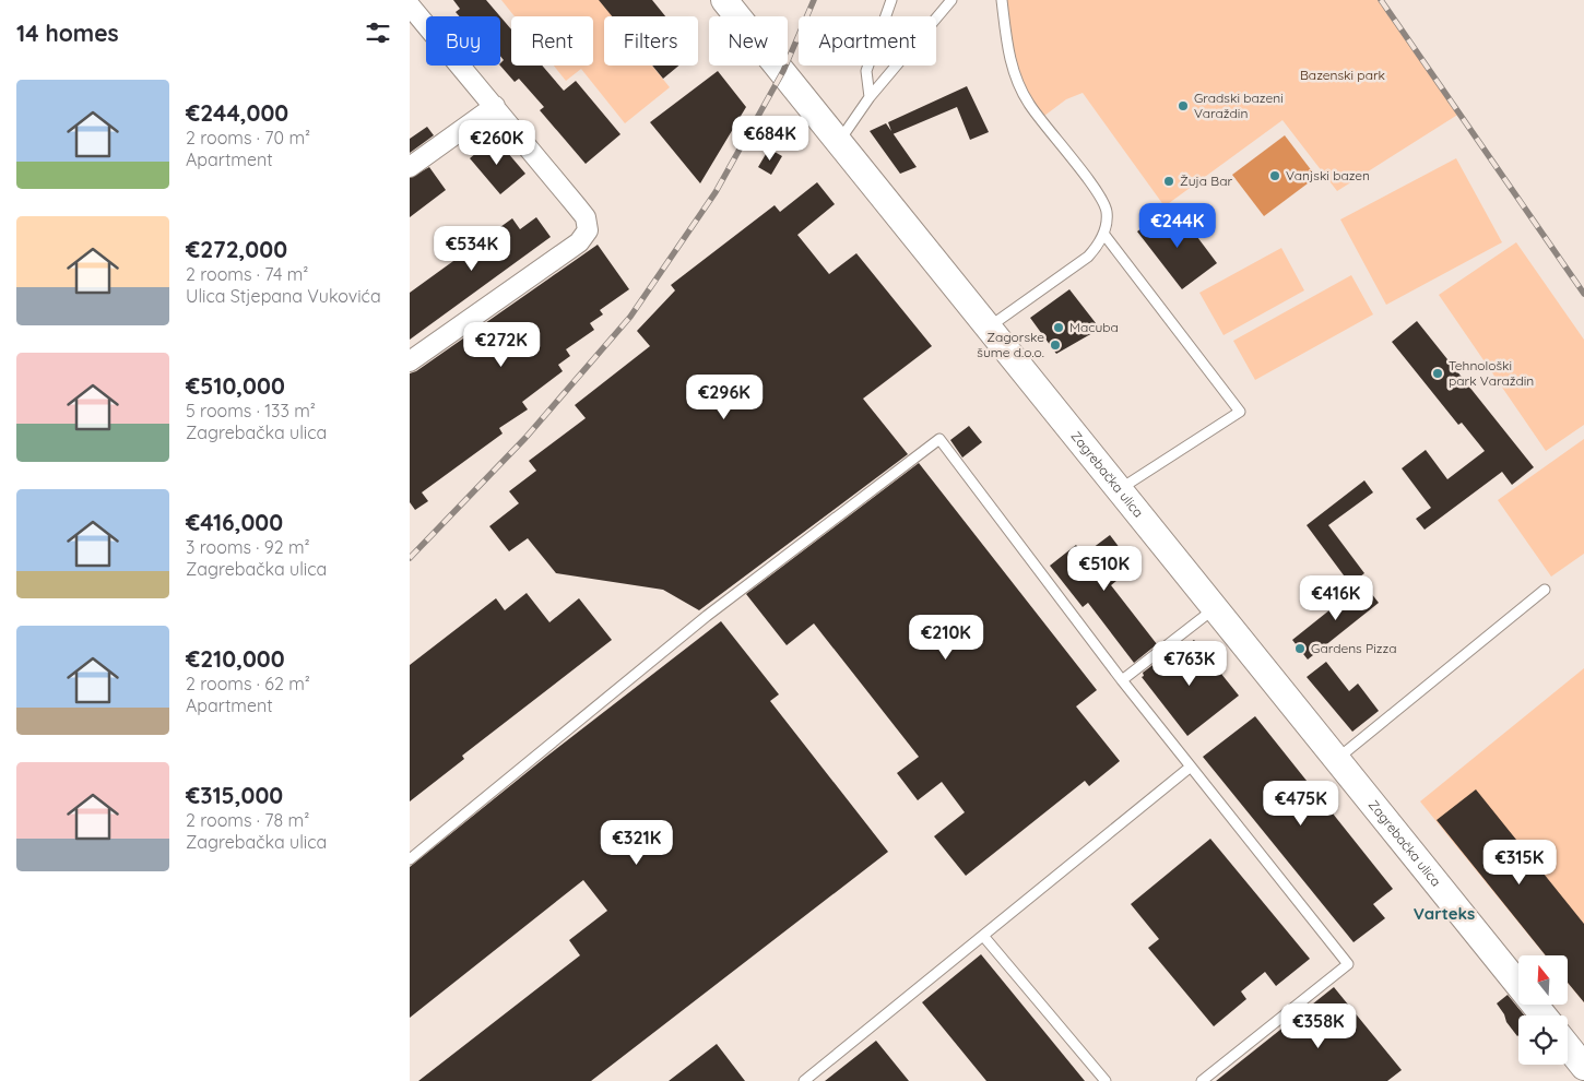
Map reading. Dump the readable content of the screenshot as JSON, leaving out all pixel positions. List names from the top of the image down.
{
  "streets": {
    "main road": ["Zagrebačka ulica"]
  },
  "districts": ["Varteks"],
  "parks": ["Bazenski park"],
  "places": [
    "Gradski bazeni Varaždin",
    "Vanjski bazen",
    "Žuja Bar",
    "Macuba",
    "Zagorske šume d.o.o.",
    "Tehnološki park Varaždin",
    "Gardens Pizza"
  ],
  "north": "top",
  "page": {
    "heading": "14 homes",
    "chip": [
      "Buy",
      "Rent",
      "Filters",
      "New",
      "Apartment"
    ],
    "list": [
      {
        "name": "€244,000",
        "note": "2 rooms · 70 m² · Apartment"
      },
      {
        "name": "€272,000",
        "note": "2 rooms · 74 m² · Ulica Stjepana Vukovića"
      },
      {
        "name": "€510,000",
        "note": "5 rooms · 133 m² · Zagrebačka ulica"
      },
      {
        "name": "€416,000",
        "note": "3 rooms · 92 m² · Zagrebačka ulica"
      },
      {
        "name": "€210,000",
        "note": "2 rooms · 62 m² · Apartment"
      },
      {
        "name": "€315,000",
        "note": "2 rooms · 78 m² · Zagrebačka ulica"
      }
    ],
    "price": [
      "€684K",
      "€260K",
      "€244K",
      "€534K",
      "€272K",
      "€296K",
      "€510K",
      "€416K",
      "€210K",
      "€763K",
      "€475K",
      "€321K",
      "€315K",
      "€358K"
    ]
  }
}
